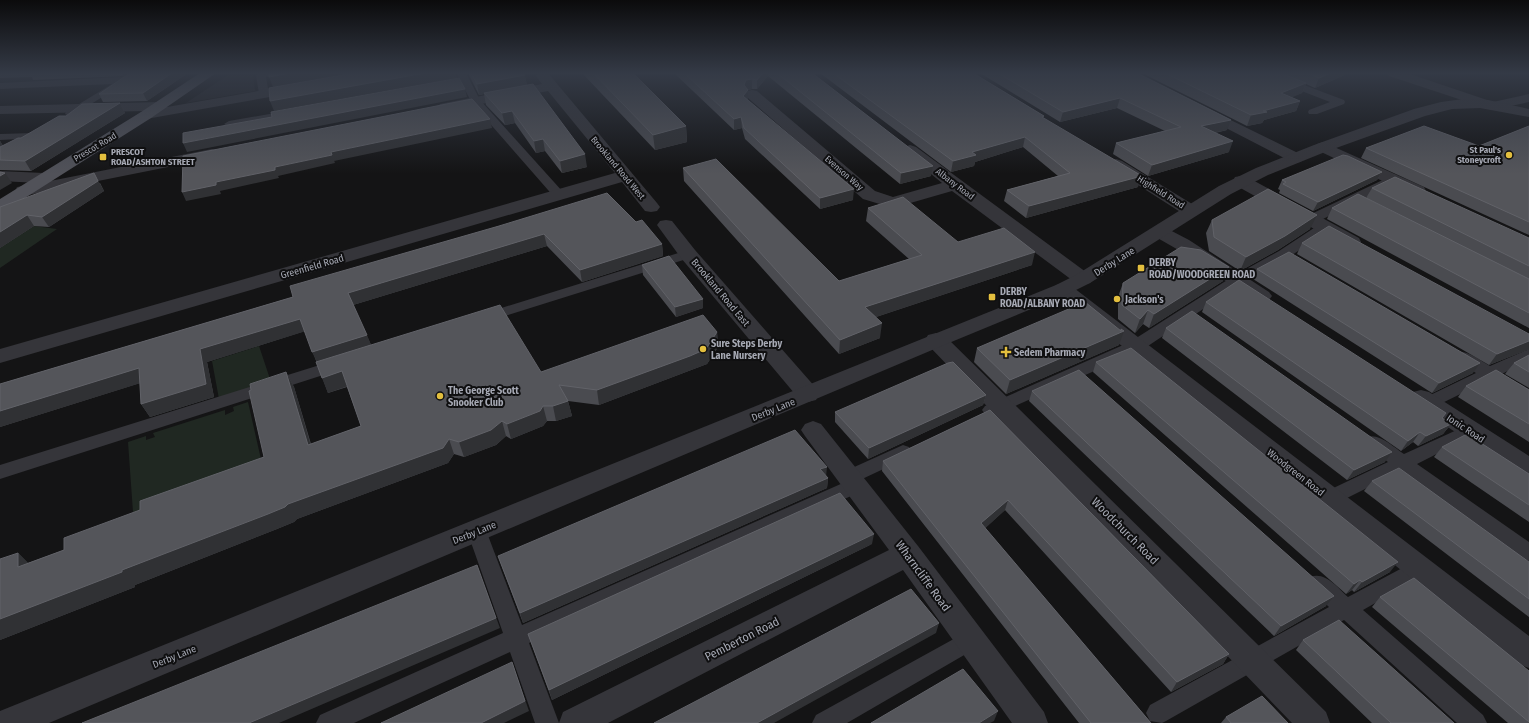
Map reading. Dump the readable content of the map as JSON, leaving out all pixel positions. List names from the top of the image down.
{
  "streets": {
    "main road": ["Prescot Road"],
    "street": [
      "Brookland Road West",
      "Evenson Way",
      "Albany Road",
      "Highfield Road",
      "Derby Lane",
      "Greenfield Road",
      "Brookland Road East",
      "Ionic Road",
      "Woodgreen Road",
      "Woodchurch Road",
      "Wharncliffe Road",
      "Pemberton Road"
    ]
  },
  "crossings": [
    ["Brookland Road West", "Greenfield Road"],
    ["Evenson Way", "Albany Road"],
    ["Albany Road", "Derby Lane"],
    ["Albany Road", "Woodgreen Road"],
    ["Highfield Road", "Derby Lane"],
    ["Derby Lane", "Brookland Road East"],
    ["Derby Lane", "Woodgreen Road"],
    ["Derby Lane", "Woodchurch Road"],
    ["Wharncliffe Road", "Pemberton Road"]
  ],
  "places": {
    "other": [
      "St Paul's Stoneycroft",
      "Jackson's",
      "Sure Steps Derby Lane Nursery",
      "The George Scott Snooker Club"
    ],
    "transit": ["PRESCOT ROAD/ASHTON STREET", "DERBY ROAD/WOODGREEN ROAD", "DERBY ROAD/ALBANY ROAD"],
    "health": ["Sedem Pharmacy"]
  }
}
